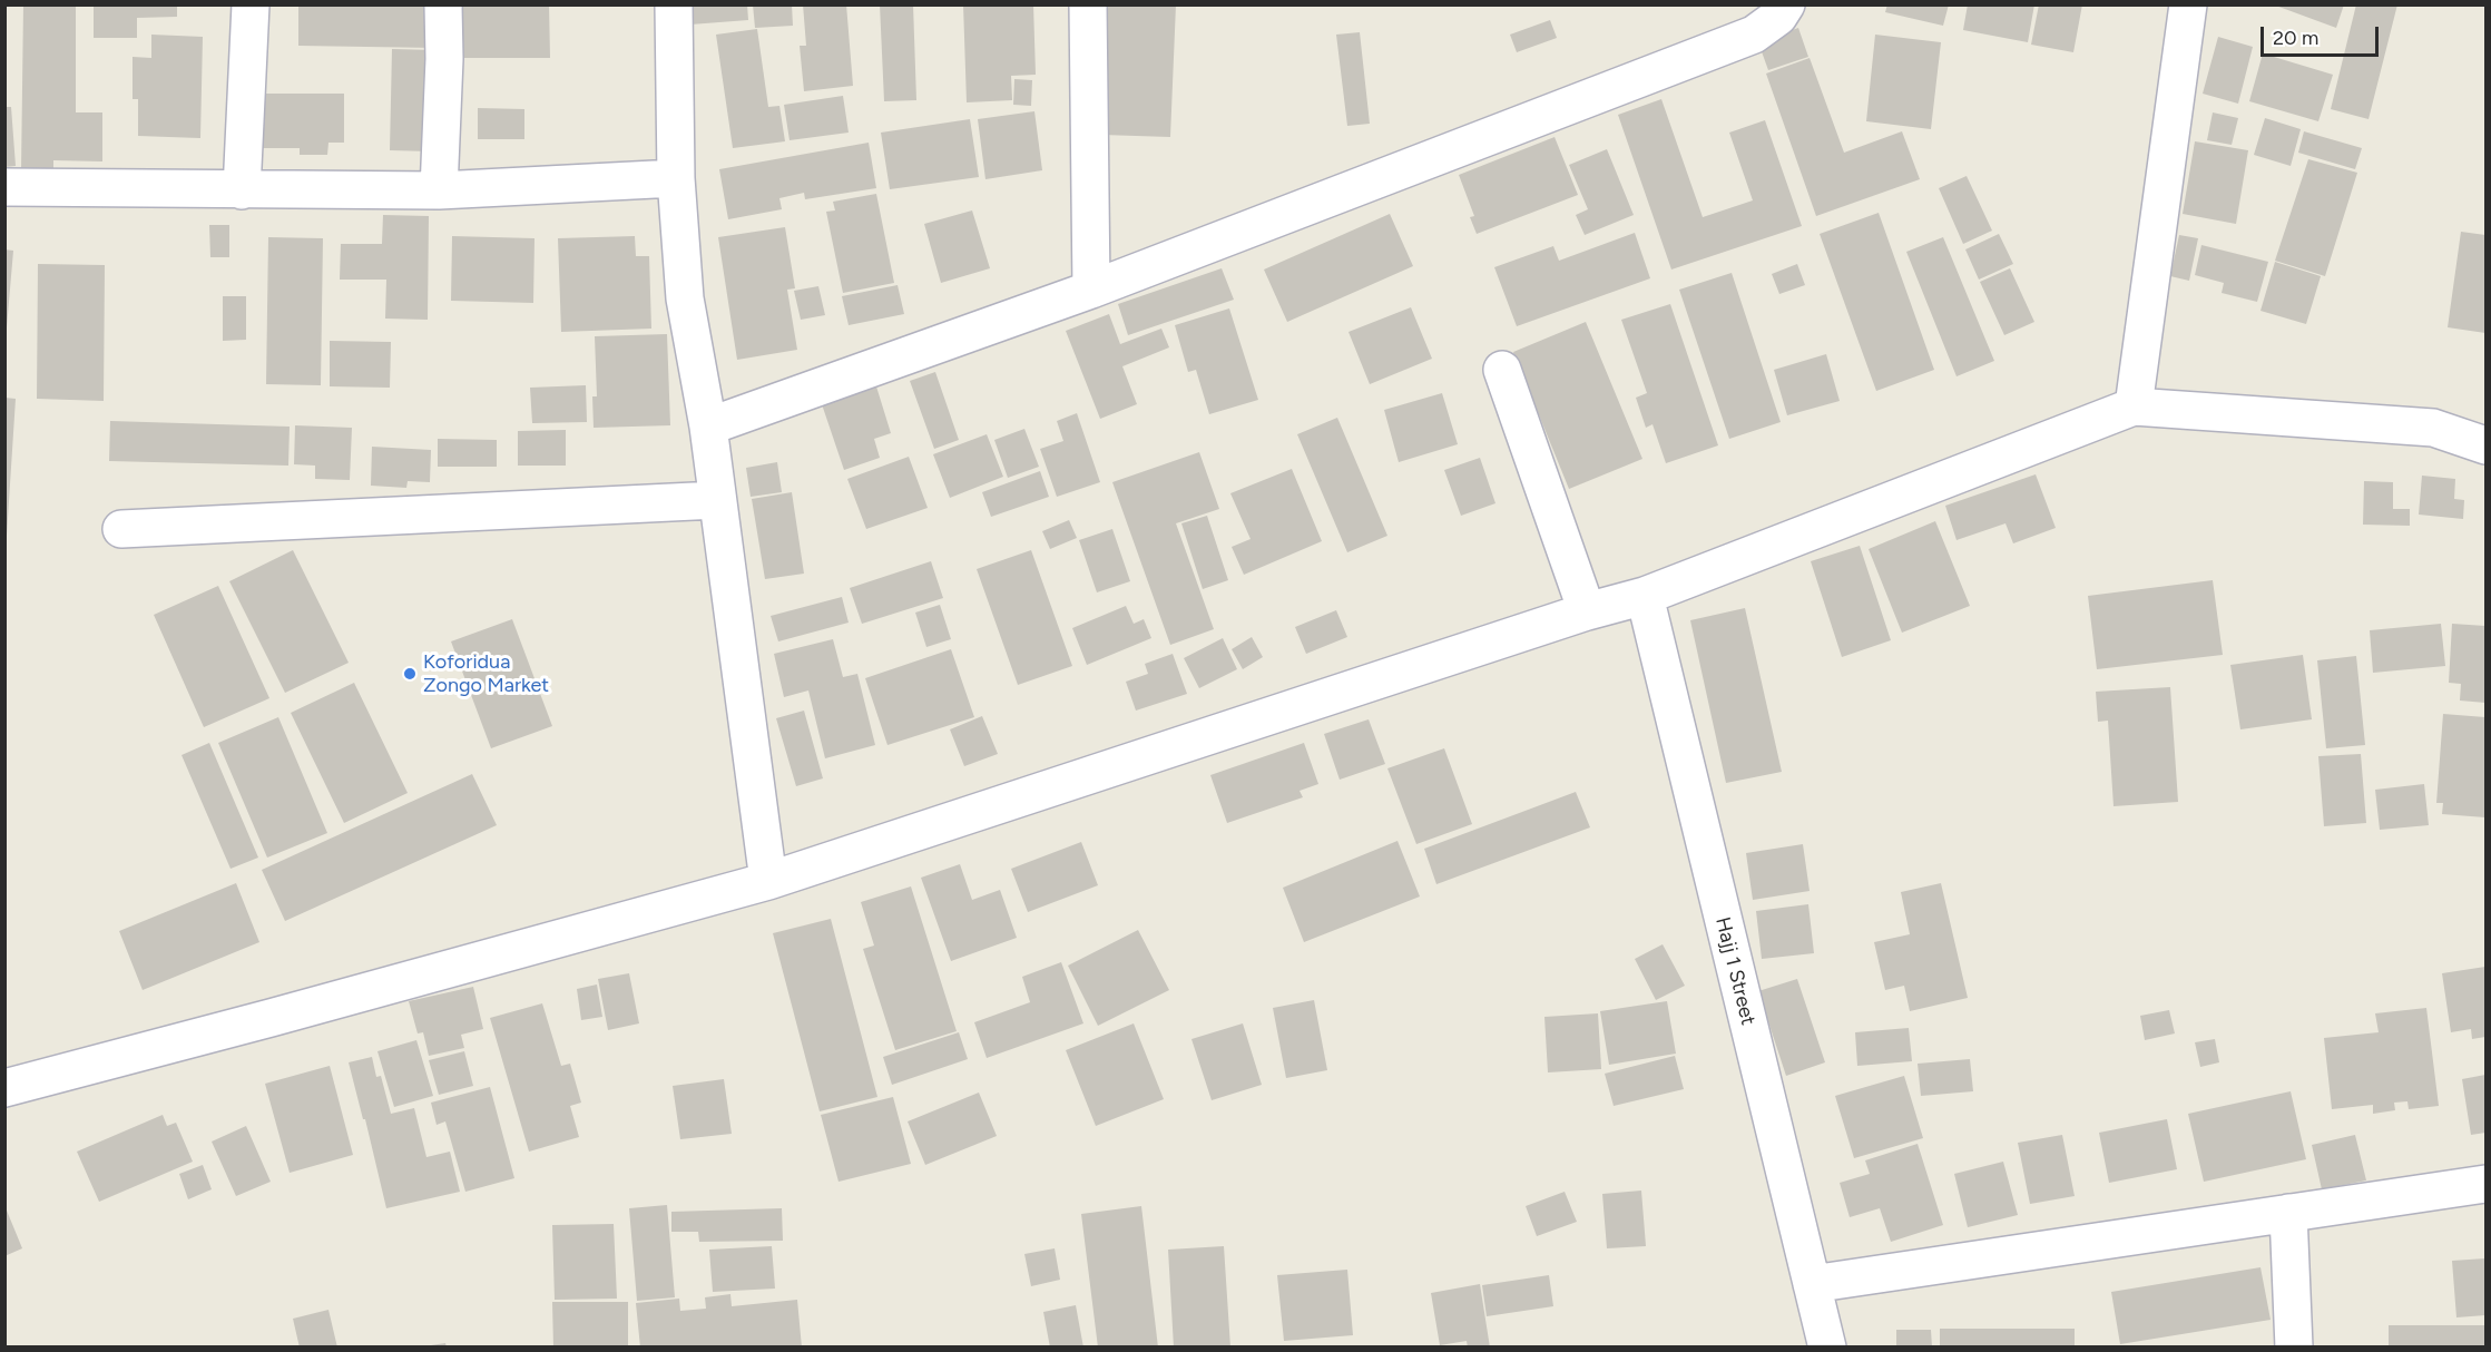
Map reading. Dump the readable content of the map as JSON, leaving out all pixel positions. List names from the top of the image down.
{
  "streets": {
    "street": ["Hajj 1 Street"]
  },
  "places": ["Koforidua Zongo Market"],
  "scale_bar": "20 m"
}
